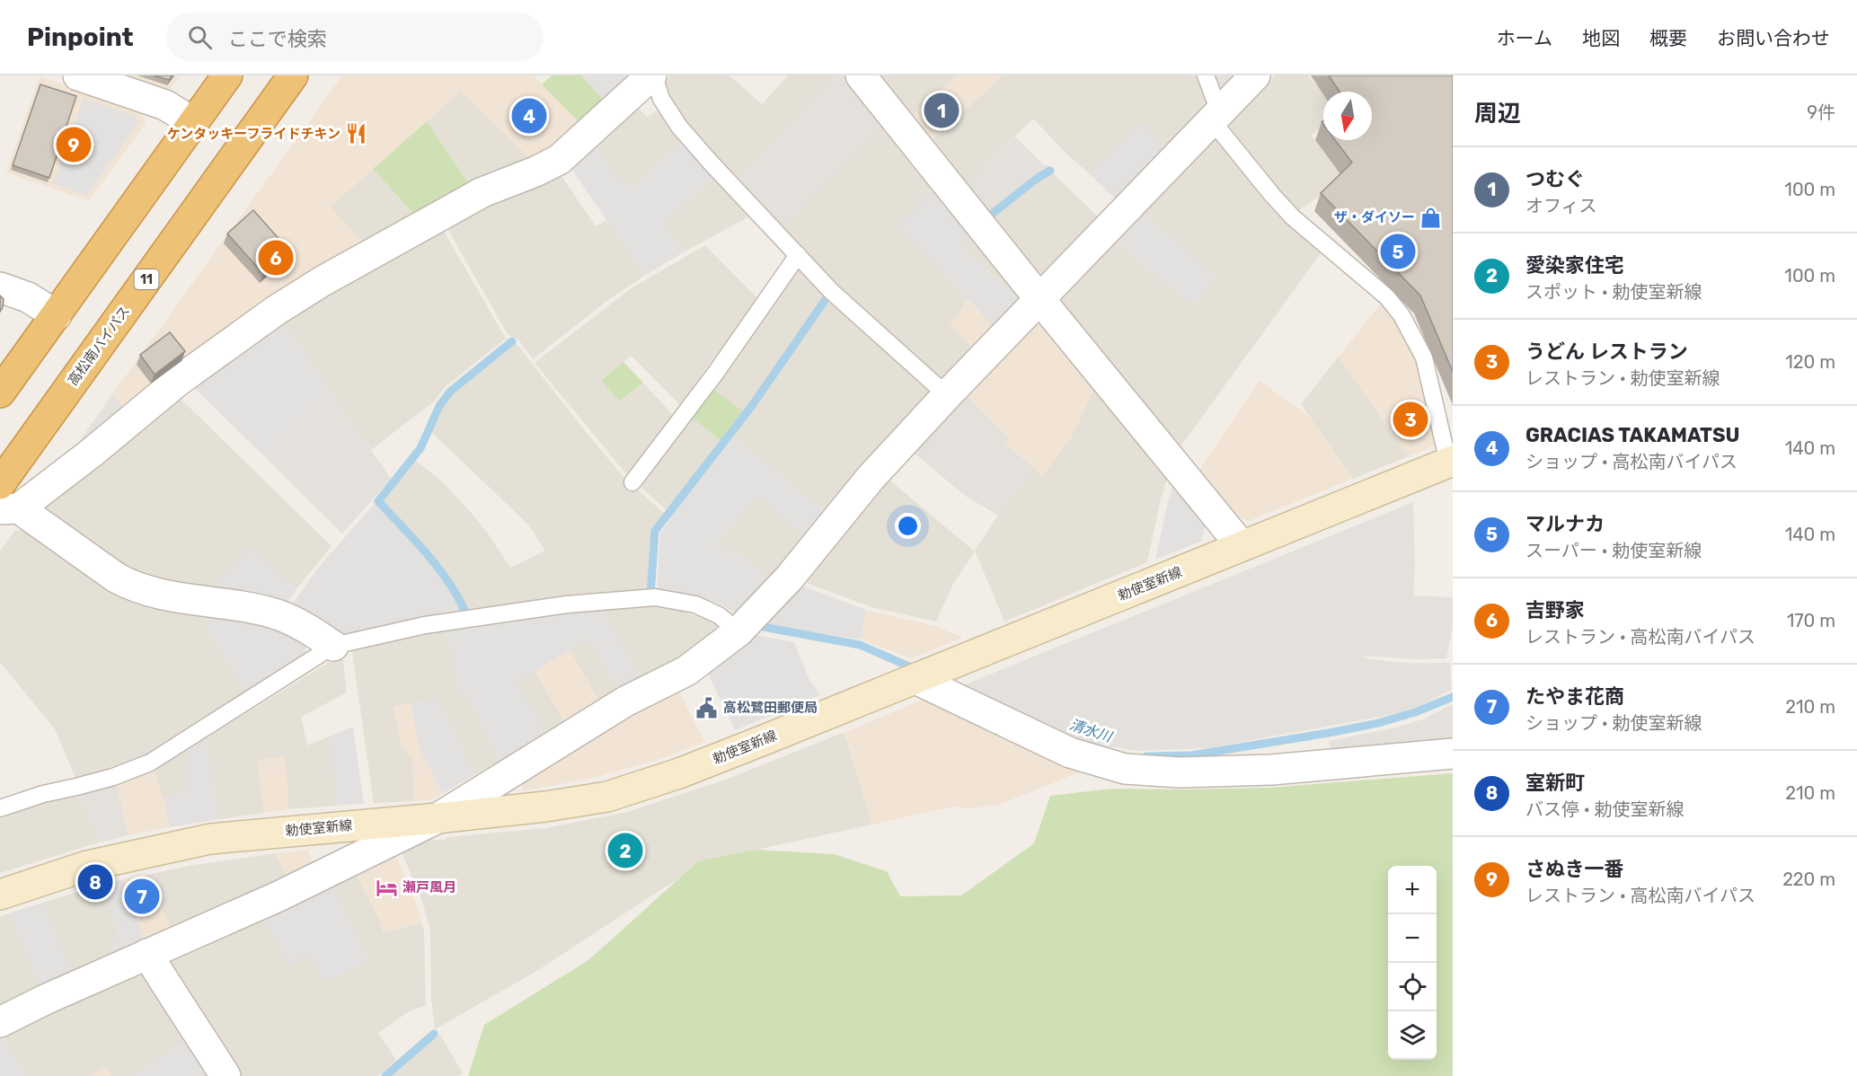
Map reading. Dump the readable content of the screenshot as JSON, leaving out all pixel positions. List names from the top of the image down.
{
  "streets": {
    "highway": ["11", "高松南バイパス"],
    "main road": ["勅使室新線"]
  },
  "water": ["清水川"],
  "places": {
    "restaurant": ["ケンタッキーフライドチキン"],
    "shop": ["ザ・ダイソー"],
    "public building": ["高松鷺田郵便局"],
    "hotel": ["瀬戸風月"]
  },
  "north": "bottom",
  "page": {
    "header": "Pinpoint",
    "search": "ここで検索",
    "nav": [
      "ホーム",
      "地図",
      "概要",
      "お問い合わせ"
    ],
    "heading": ["周辺", "9件"],
    "pins": [
      "1",
      "4",
      "9",
      "5",
      "6",
      "3",
      "2",
      "8",
      "7"
    ],
    "list": [
      {
        "mark": "1",
        "name": "つむぐ",
        "note": "オフィス",
        "value": "100 m"
      },
      {
        "mark": "2",
        "name": "愛染家住宅",
        "note": "スポット · 勅使室新線",
        "value": "100 m"
      },
      {
        "mark": "3",
        "name": "うどん レストラン",
        "note": "レストラン · 勅使室新線",
        "value": "120 m"
      },
      {
        "mark": "4",
        "name": "GRACIAS TAKAMATSU",
        "note": "ショップ · 高松南バイパス",
        "value": "140 m"
      },
      {
        "mark": "5",
        "name": "マルナカ",
        "note": "スーパー · 勅使室新線",
        "value": "140 m"
      },
      {
        "mark": "6",
        "name": "吉野家",
        "note": "レストラン · 高松南バイパス",
        "value": "170 m"
      },
      {
        "mark": "7",
        "name": "たやま花商",
        "note": "ショップ · 勅使室新線",
        "value": "210 m"
      },
      {
        "mark": "8",
        "name": "室新町",
        "note": "バス停 · 勅使室新線",
        "value": "210 m"
      },
      {
        "mark": "9",
        "name": "さぬき一番",
        "note": "レストラン · 高松南バイパス",
        "value": "220 m"
      }
    ],
    "map_buttons": ["+", "−"]
  }
}
